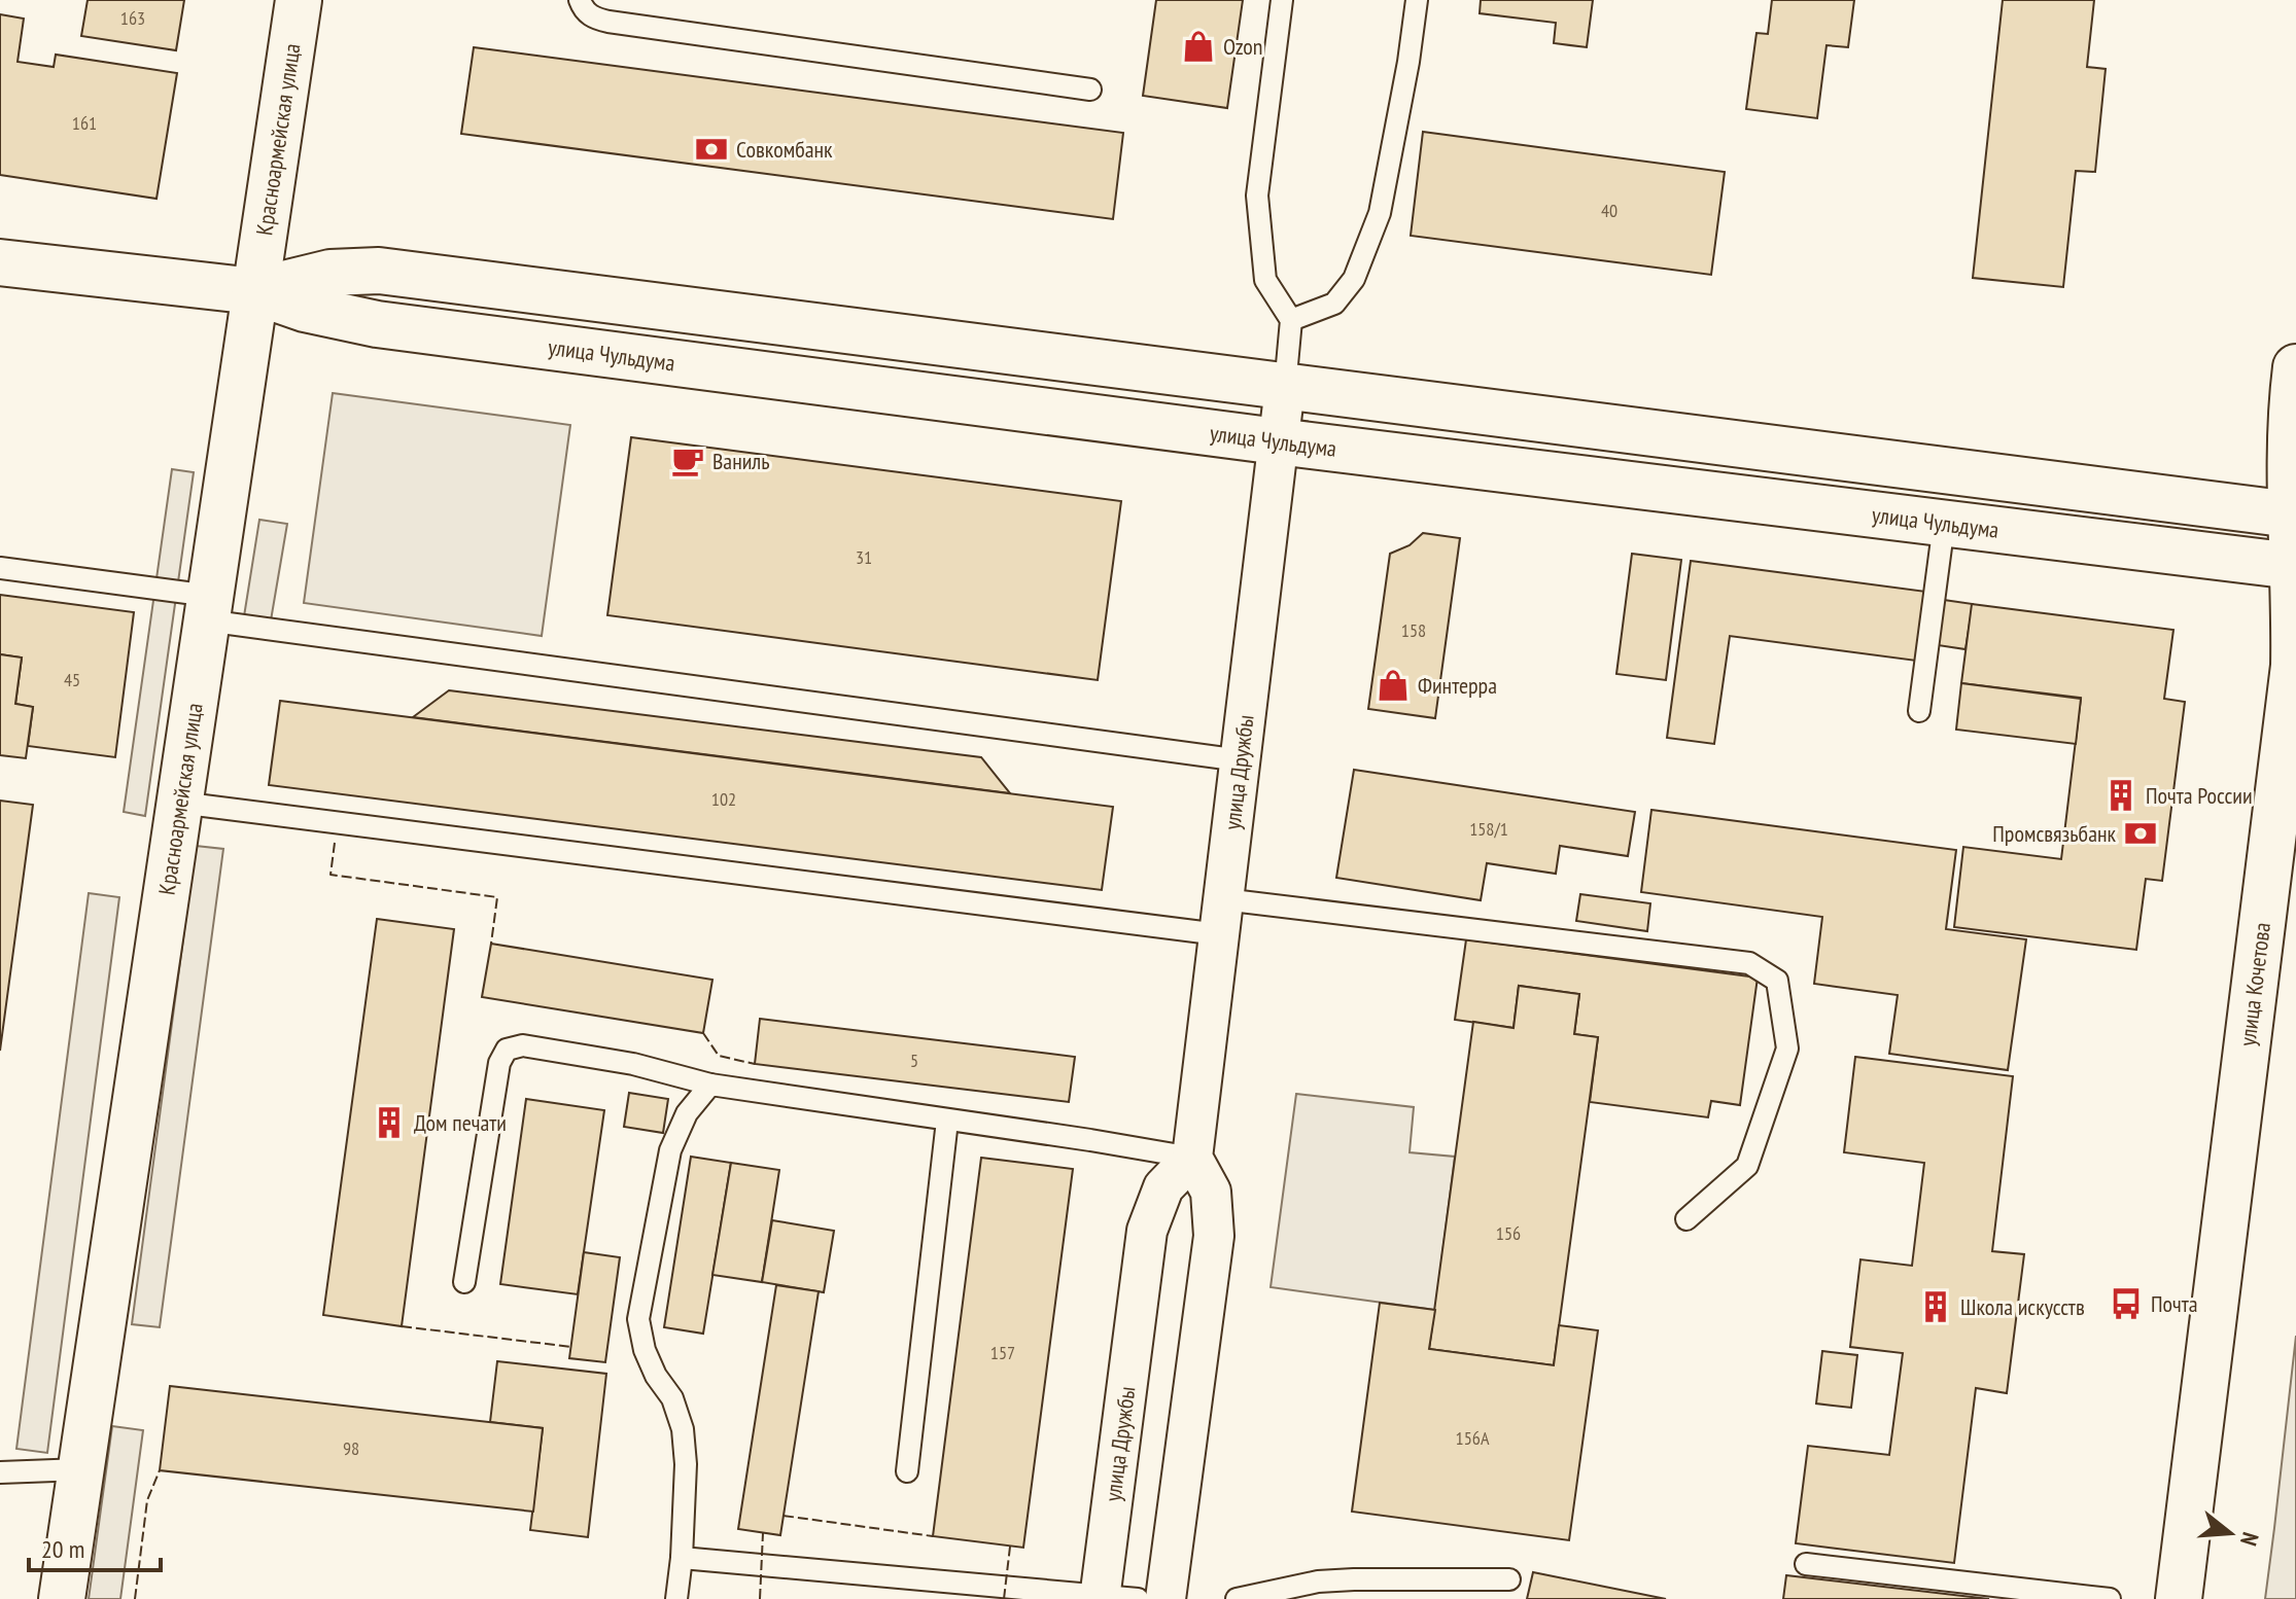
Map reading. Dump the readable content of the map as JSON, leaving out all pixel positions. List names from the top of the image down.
{
  "streets": {
    "main road": ["Красноармейская улица", "улица Чульдума", "улица Кочетова"],
    "street": ["улица Дружбы"]
  },
  "crossings": [
    ["Красноармейская улица", "улица Чульдума"],
    ["улица Чульдума", "улица Дружбы"],
    ["улица Чульдума", "улица Кочетова"]
  ],
  "places": {
    "shop": ["Ozon", "Финтерра"],
    "bank": ["Совкомбанк", "Промсвязьбанк"],
    "cafe": ["Ваниль"],
    "building": ["Почта России", "Дом печати", "Школа искусств"],
    "bus stop": ["Почта"]
  },
  "house_numbers": [
    "163",
    "161",
    "40",
    "31",
    "158",
    "45",
    "102",
    "158/1",
    "5",
    "156",
    "157",
    "156А",
    "98"
  ],
  "scale_bar": "20 m",
  "north": "right"
}
